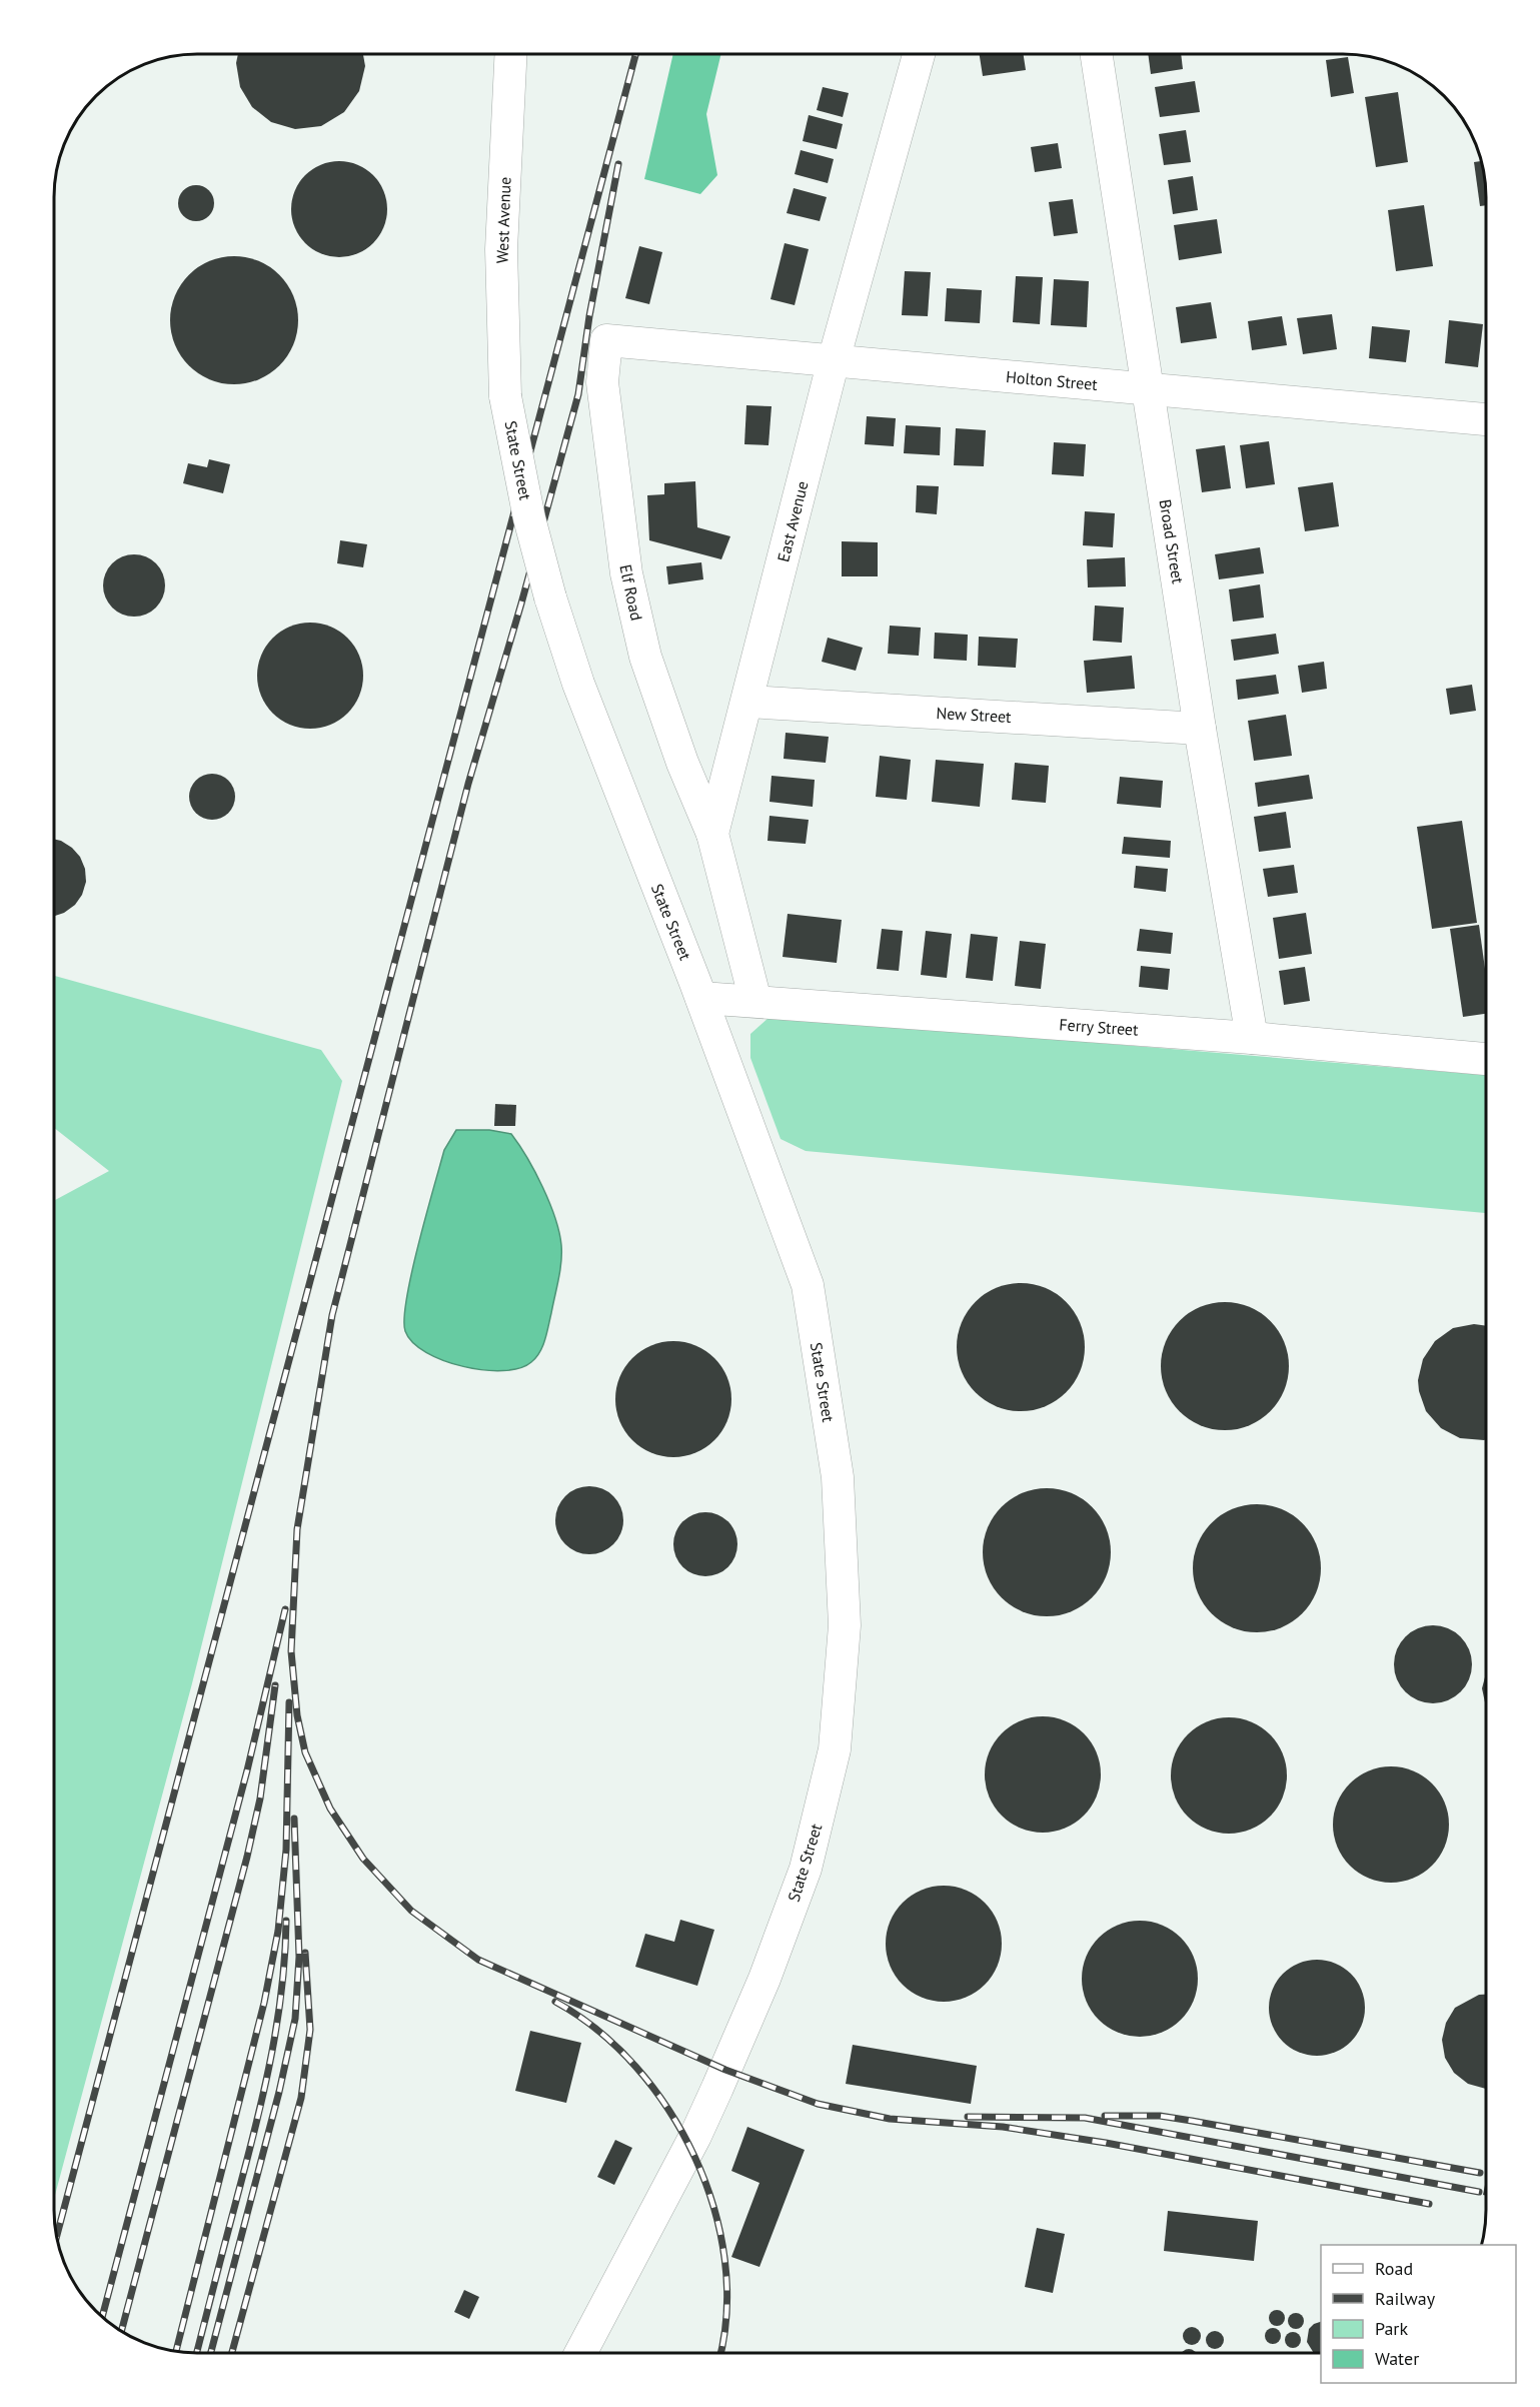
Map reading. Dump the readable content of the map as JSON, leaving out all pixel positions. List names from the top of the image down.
{
  "streets": {
    "street": [
      "West Avenue",
      "Holton Street",
      "State Street",
      "East Avenue",
      "Broad Street",
      "Elf Road",
      "New Street",
      "Ferry Street"
    ]
  },
  "crossings": [
    ["West Avenue", "State Street"],
    ["Holton Street", "East Avenue"],
    ["Holton Street", "Broad Street"],
    ["Holton Street", "Elf Road"],
    ["State Street", "Ferry Street"],
    ["East Avenue", "Elf Road"],
    ["East Avenue", "New Street"],
    ["East Avenue", "Ferry Street"],
    ["Broad Street", "New Street"],
    ["Broad Street", "Ferry Street"]
  ],
  "legend": [
    "Road",
    "Railway",
    "Park",
    "Water"
  ]
}
